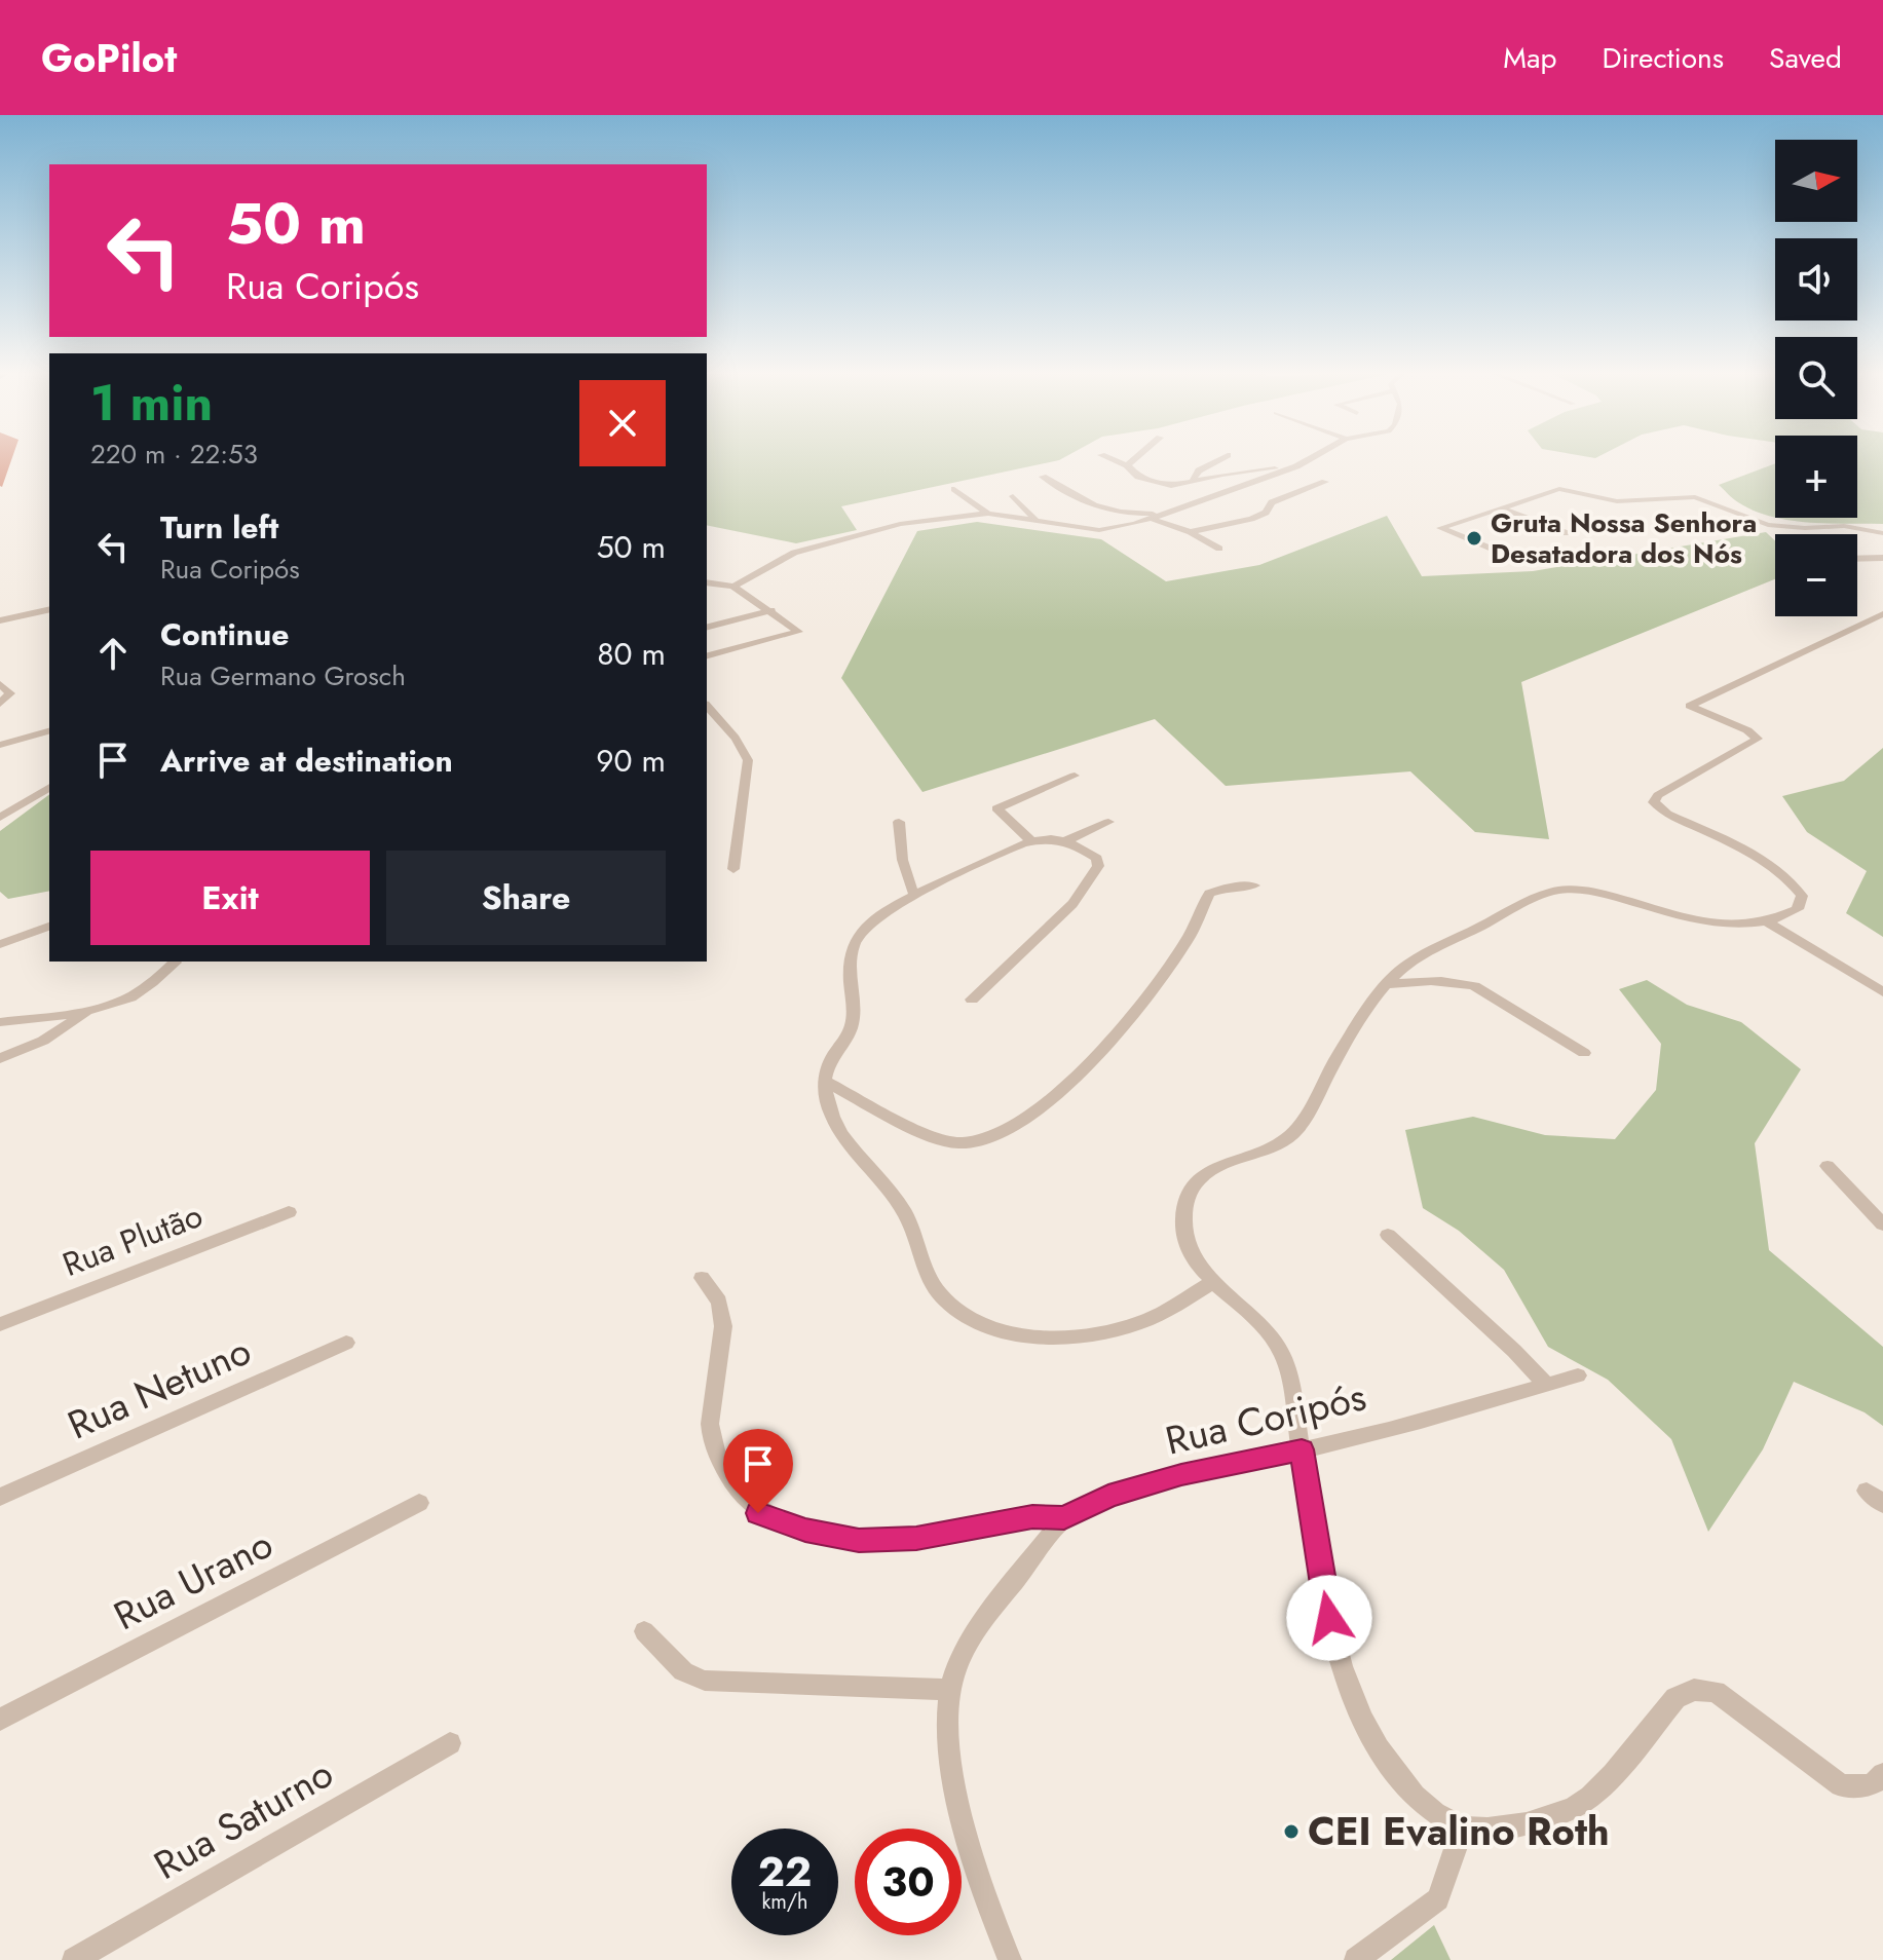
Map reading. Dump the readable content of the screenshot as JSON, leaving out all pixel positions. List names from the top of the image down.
{
  "streets": {
    "street": [
      "Rua Plutão",
      "Rua Netuno",
      "Rua Coripós",
      "Rua Urano",
      "Rua Saturno"
    ]
  },
  "places": ["Gruta Nossa Senhora Desatadora dos Nós", "CEI Evalino Roth"],
  "north": "right",
  "page": {
    "header": "GoPilot",
    "nav": ["Map", "Directions", "Saved"],
    "map_buttons": ["+", "−"],
    "turn": ["50 m", "Rua Coripós"],
    "heading": ["1 min", "220 m · 22:53"],
    "list": [
      {
        "name": "Turn left",
        "note": "Rua Coripós",
        "value": "50 m"
      },
      {
        "name": "Continue",
        "note": "Rua Germano Grosch",
        "value": "80 m"
      },
      {
        "name": "Arrive at destination",
        "value": "90 m"
      }
    ],
    "buttons": ["Exit", "Share"],
    "speed": "22 km/h",
    "limit": "30"
  }
}
